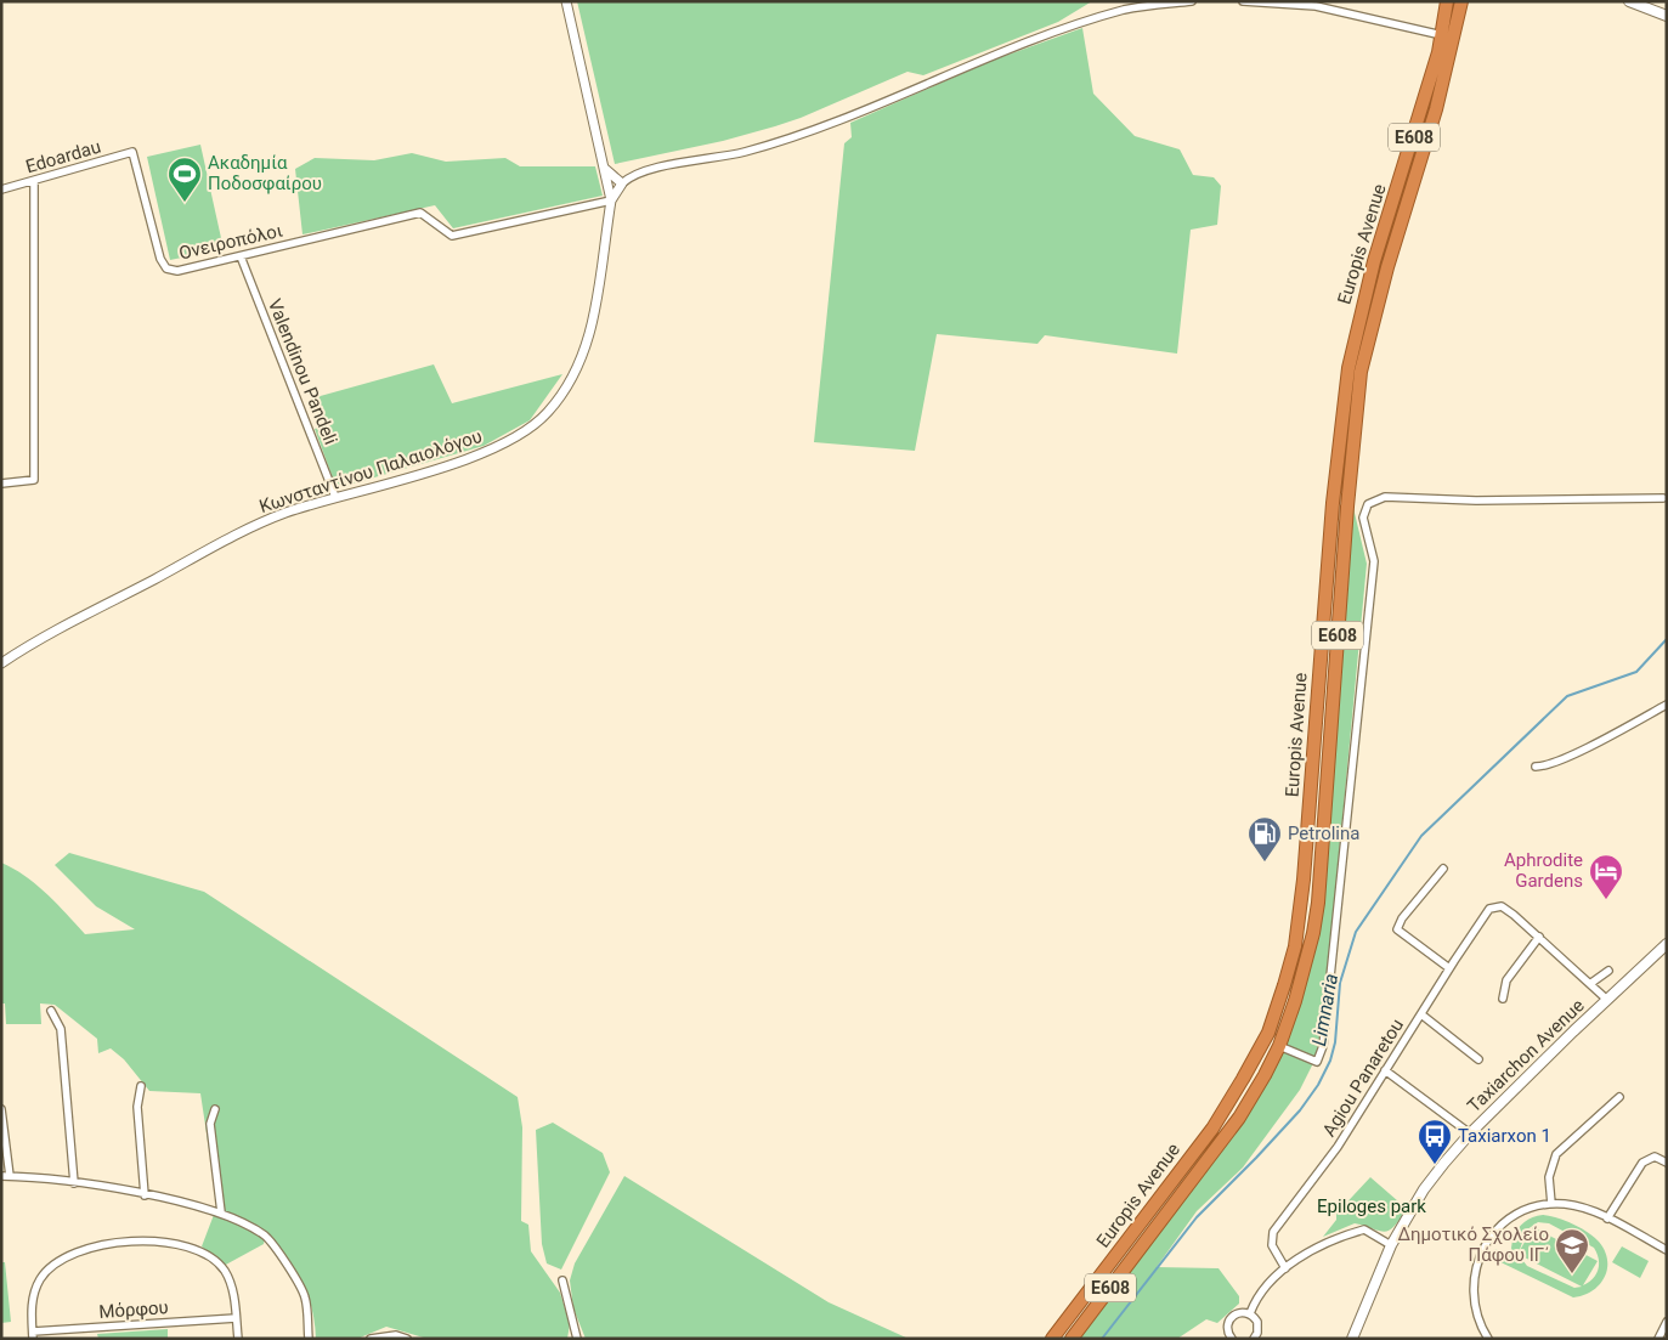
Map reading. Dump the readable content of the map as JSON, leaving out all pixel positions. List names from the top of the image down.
{
  "streets": {
    "highway": ["E608", "Europis Avenue"],
    "main road": ["Taxiarchon Avenue"],
    "street": [
      "Edoardau",
      "Ονειροπόλοι",
      "Valendinou Pandeli",
      "Κωνσταντίνου Παλαιολόγου",
      "Agiou Panaretou",
      "Μόρφου"
    ]
  },
  "crossings": [
    ["Edoardau", "Ονειροπόλοι"],
    ["Ονειροπόλοι", "Valendinou Pandeli"],
    ["Ονειροπόλοι", "Κωνσταντίνου Παλαιολόγου"],
    ["Valendinou Pandeli", "Κωνσταντίνου Παλαιολόγου"]
  ],
  "water": ["Limnaria"],
  "parks": ["Epiloges park"],
  "places": {
    "sports": ["Ακαδημία Ποδοσφαίρου"],
    "fuel station": ["Petrolina"],
    "hotel": ["Aphrodite Gardens"],
    "bus stop": ["Taxiarxon 1"],
    "school or university": ["Δημοτικό Σχολείο Πάφου ΙΓ΄"]
  }
}
